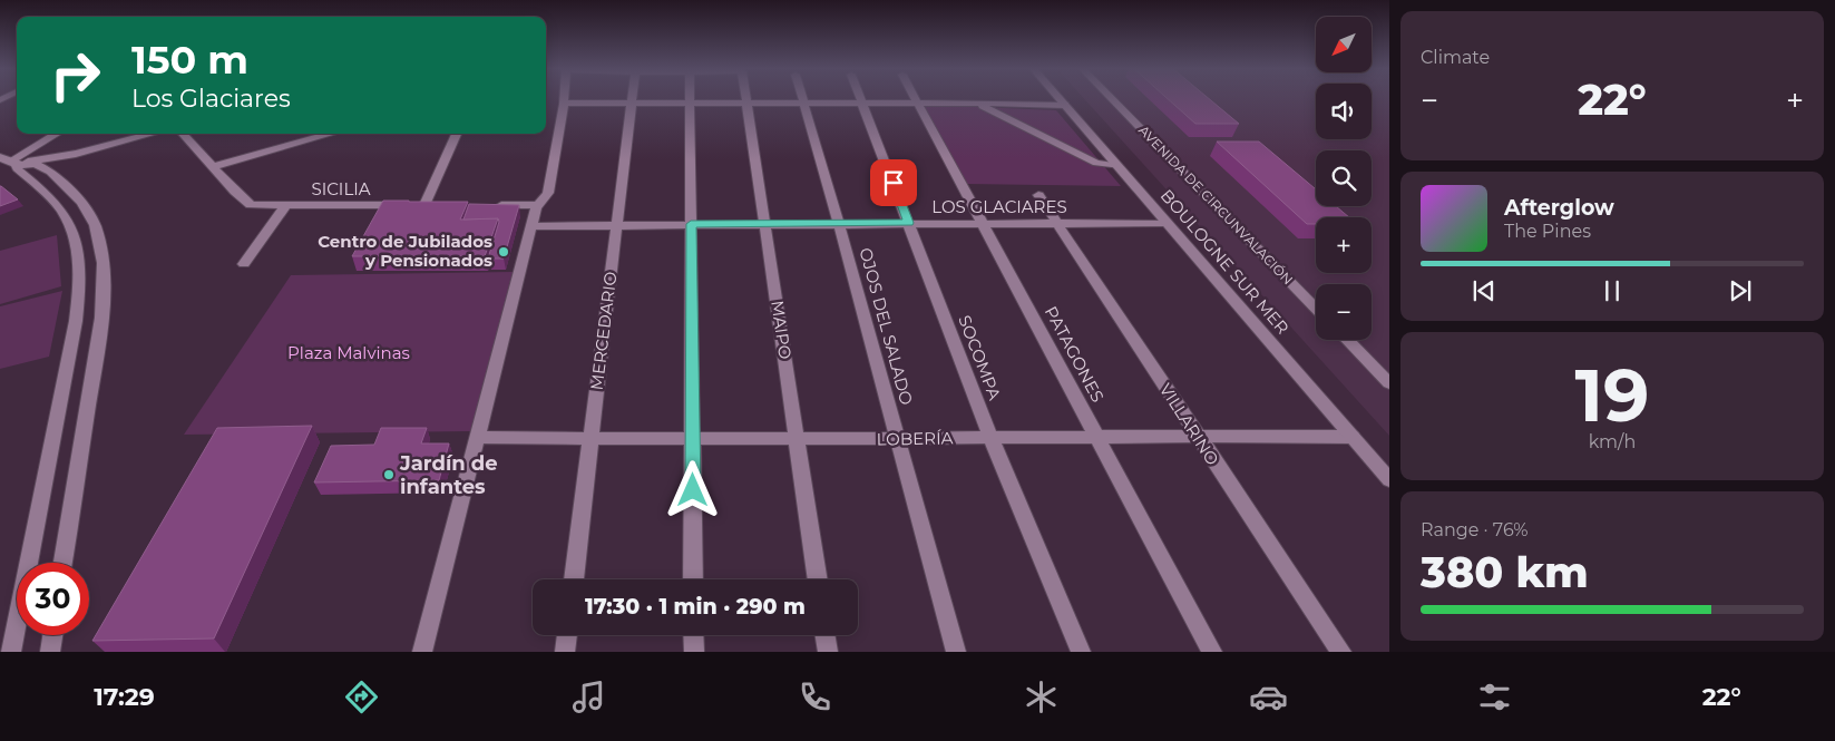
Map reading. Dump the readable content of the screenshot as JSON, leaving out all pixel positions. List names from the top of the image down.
{
  "streets": {
    "street": [
      "SICILIA",
      "AVENIDA DE CIRCUNVALACIÓN",
      "LOS GLACIARES",
      "BOULOGNE SUR MER",
      "OJOS DEL SALADO",
      "MAIPO",
      "MERCEDARIO",
      "PATAGONES",
      "SOCOMPA",
      "VILLARINO",
      "LOBERÍA"
    ]
  },
  "crossings": [
    ["LOS GLACIARES", "BOULOGNE SUR MER"],
    ["LOS GLACIARES", "OJOS DEL SALADO"],
    ["LOS GLACIARES", "MAIPO"],
    ["LOS GLACIARES", "MERCEDARIO"],
    ["LOS GLACIARES", "PATAGONES"],
    ["LOS GLACIARES", "SOCOMPA"],
    ["LOS GLACIARES", "VILLARINO"],
    ["BOULOGNE SUR MER", "LOBERÍA"],
    ["OJOS DEL SALADO", "LOBERÍA"],
    ["MAIPO", "LOBERÍA"],
    ["MERCEDARIO", "LOBERÍA"],
    ["PATAGONES", "LOBERÍA"],
    ["SOCOMPA", "LOBERÍA"],
    ["VILLARINO", "LOBERÍA"]
  ],
  "parks": ["Plaza Malvinas"],
  "places": ["Centro de Jubilados y Pensionados", "Jardín de infantes"],
  "north": "bottom left",
  "page": {
    "tile": [
      "Climate",
      ["19", "km/h"],
      ["Range · 76%", "380 km"]
    ],
    "map_buttons": ["+", "−"],
    "turn": ["150 m", "Los Glaciares"],
    "heat": ["−", "22°", "+"],
    "song": ["Afterglow", "The Pines"],
    "limit": "30",
    "trip": "17:30 · 1 min · 290 m",
    "tabs": ["17:29", "22°"]
  }
}
